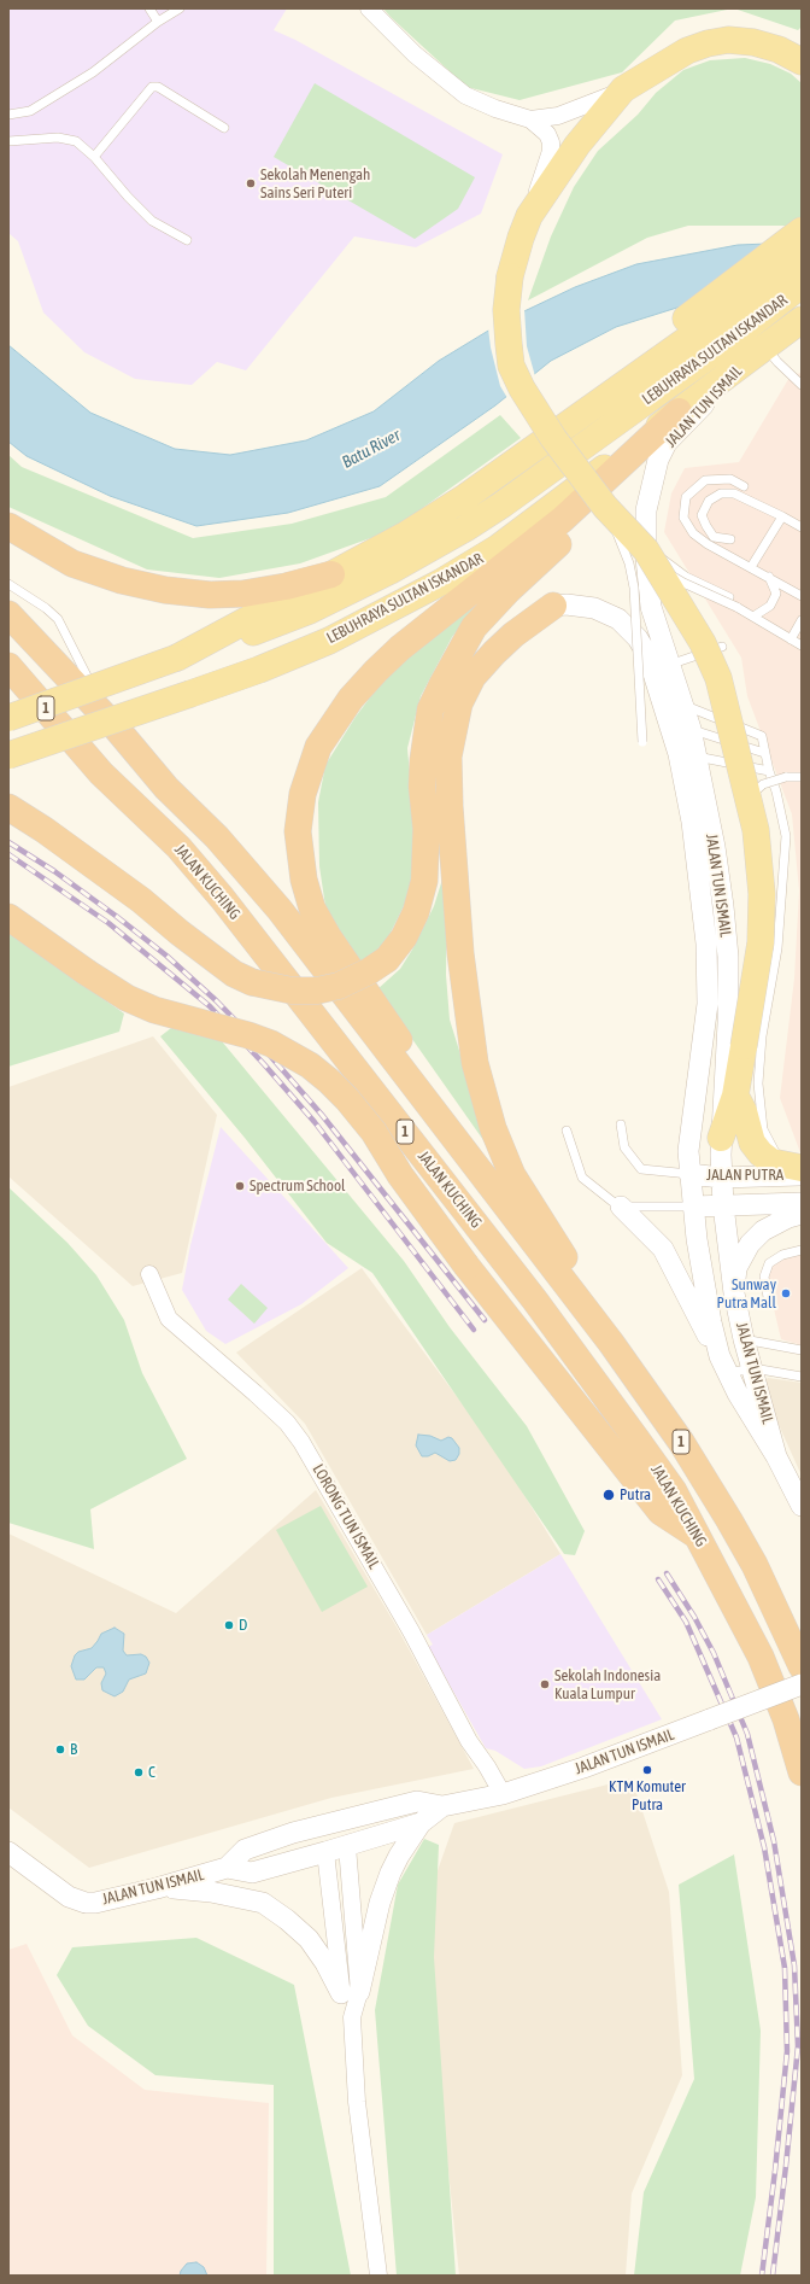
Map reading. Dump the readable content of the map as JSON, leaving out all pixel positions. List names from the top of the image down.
{
  "streets": {
    "highway": ["1", "JALAN KUCHING"],
    "main road": ["LEBUHRAYA SULTAN ISKANDAR"],
    "street": ["JALAN TUN ISMAIL", "JALAN PUTRA", "LORONG TUN ISMAIL"]
  },
  "crossings": [
    ["LEBUHRAYA SULTAN ISKANDAR", "JALAN TUN ISMAIL"],
    ["JALAN TUN ISMAIL", "JALAN PUTRA"],
    ["JALAN TUN ISMAIL", "LORONG TUN ISMAIL"]
  ],
  "water": ["Batu River"],
  "places": [
    "Sekolah Menengah Sains Seri Puteri",
    "Spectrum School",
    "Sunway Putra Mall",
    "Putra",
    "D",
    "Sekolah Indonesia Kuala Lumpur",
    "B",
    "KTM Komuter Putra",
    "C"
  ]
}
